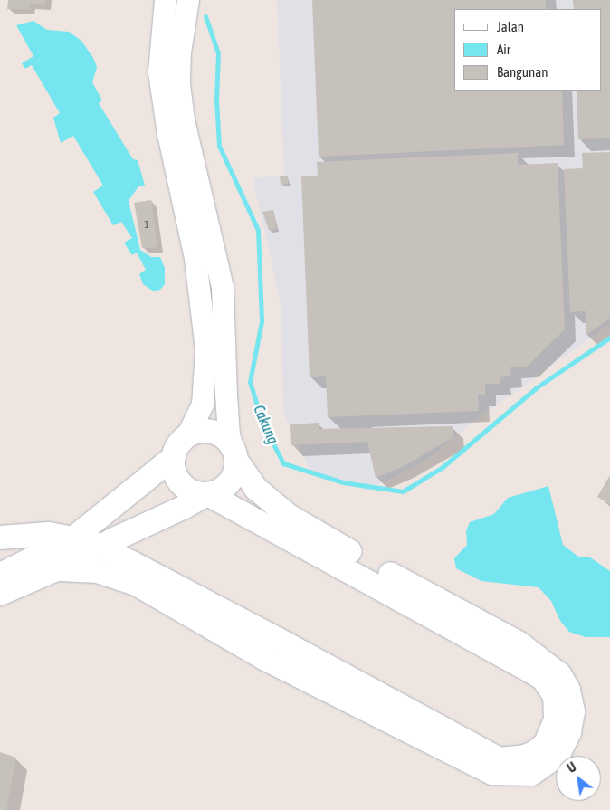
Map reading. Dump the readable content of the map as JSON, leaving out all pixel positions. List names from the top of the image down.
{
  "water": ["Cakung"],
  "house_numbers": ["1"],
  "legend": ["Jalan", "Air", "Bangunan"],
  "north": "top left"
}
